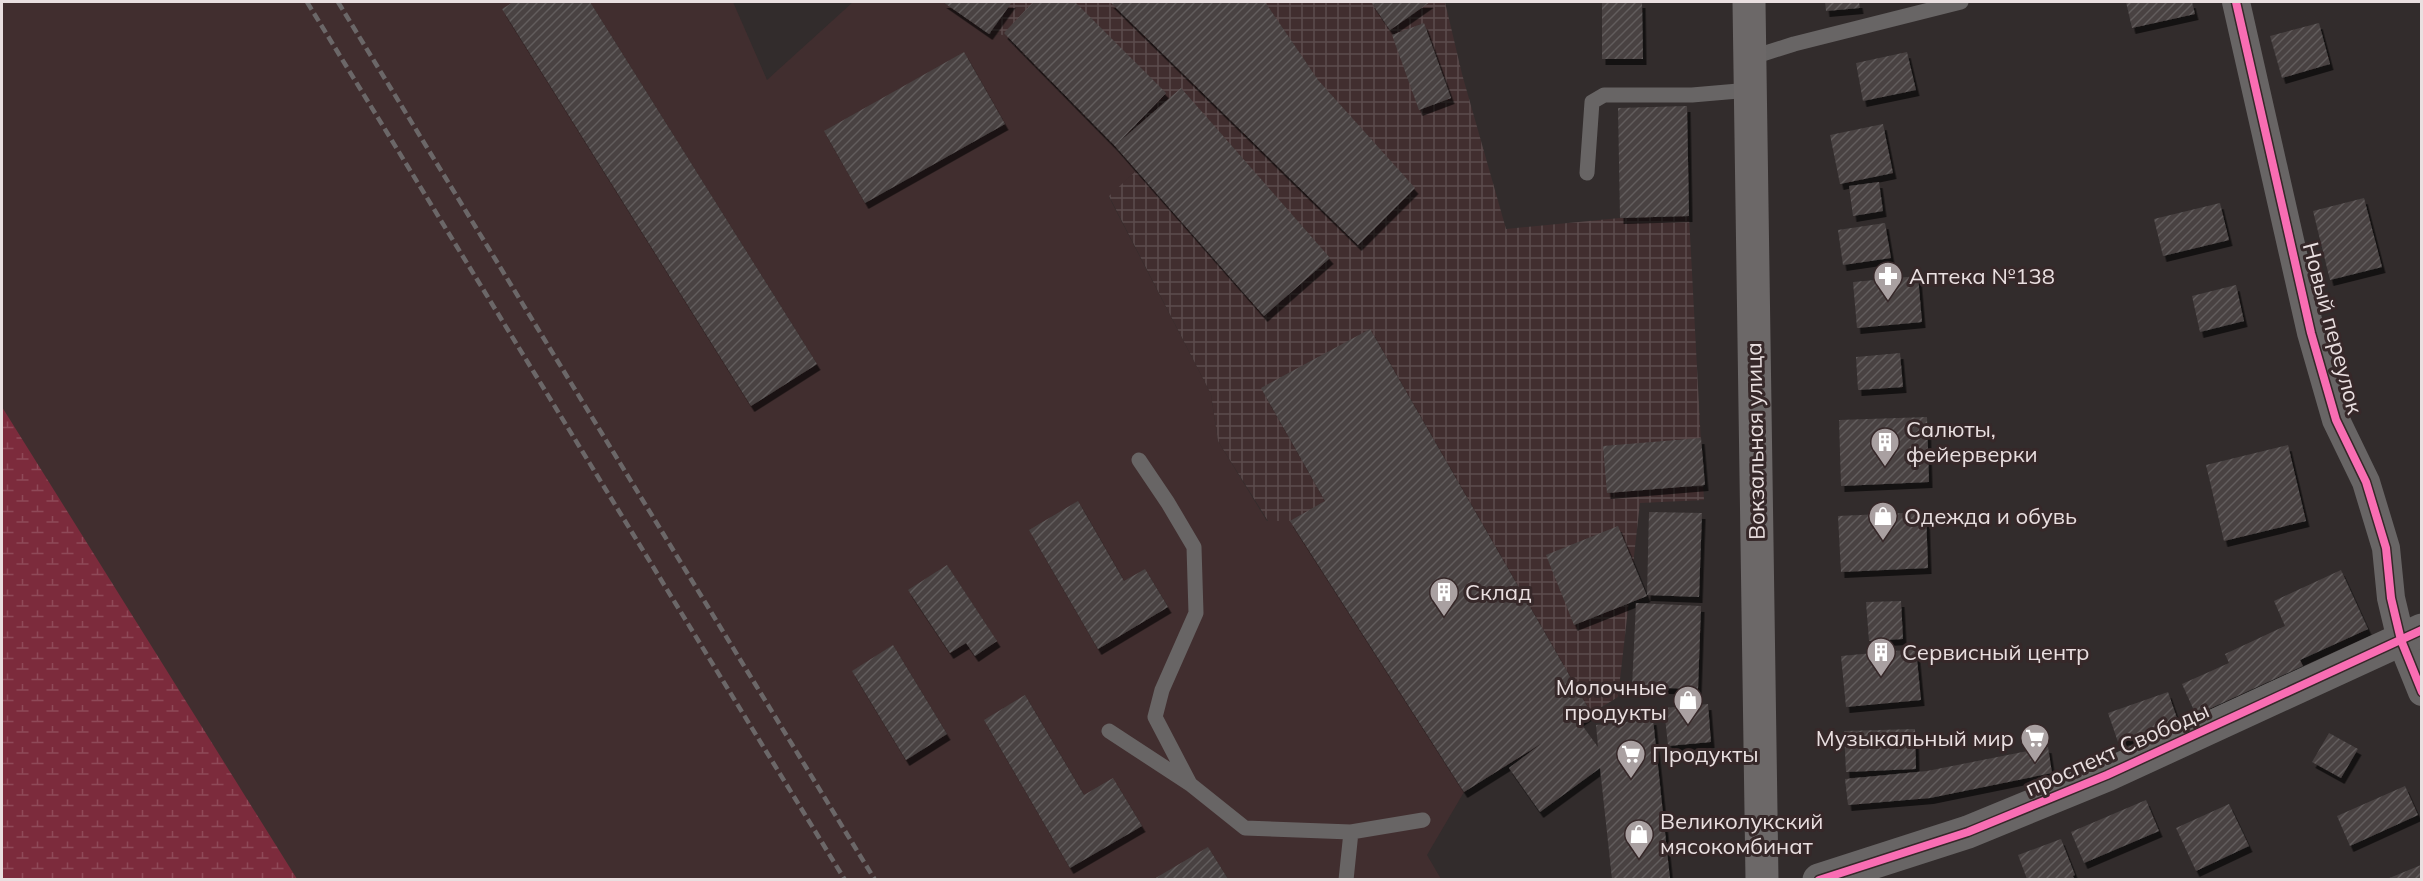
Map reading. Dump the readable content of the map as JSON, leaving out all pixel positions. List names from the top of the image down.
{
  "streets": {
    "main road": ["Вокзальная улица"],
    "street": ["Новый переулок", "проспект Свободы"]
  },
  "crossings": [
    ["Новый переулок", "проспект Свободы"]
  ],
  "places": {
    "pharmacy": ["Аптека №138"],
    "building": ["Салюты, фейерверки", "Склад", "Сервисный центр"],
    "shop": ["Одежда и обувь", "Молочные продукты", "Великолукский мясокомбинат"],
    "supermarket": ["Музыкальный мир", "Продукты"]
  }
}
